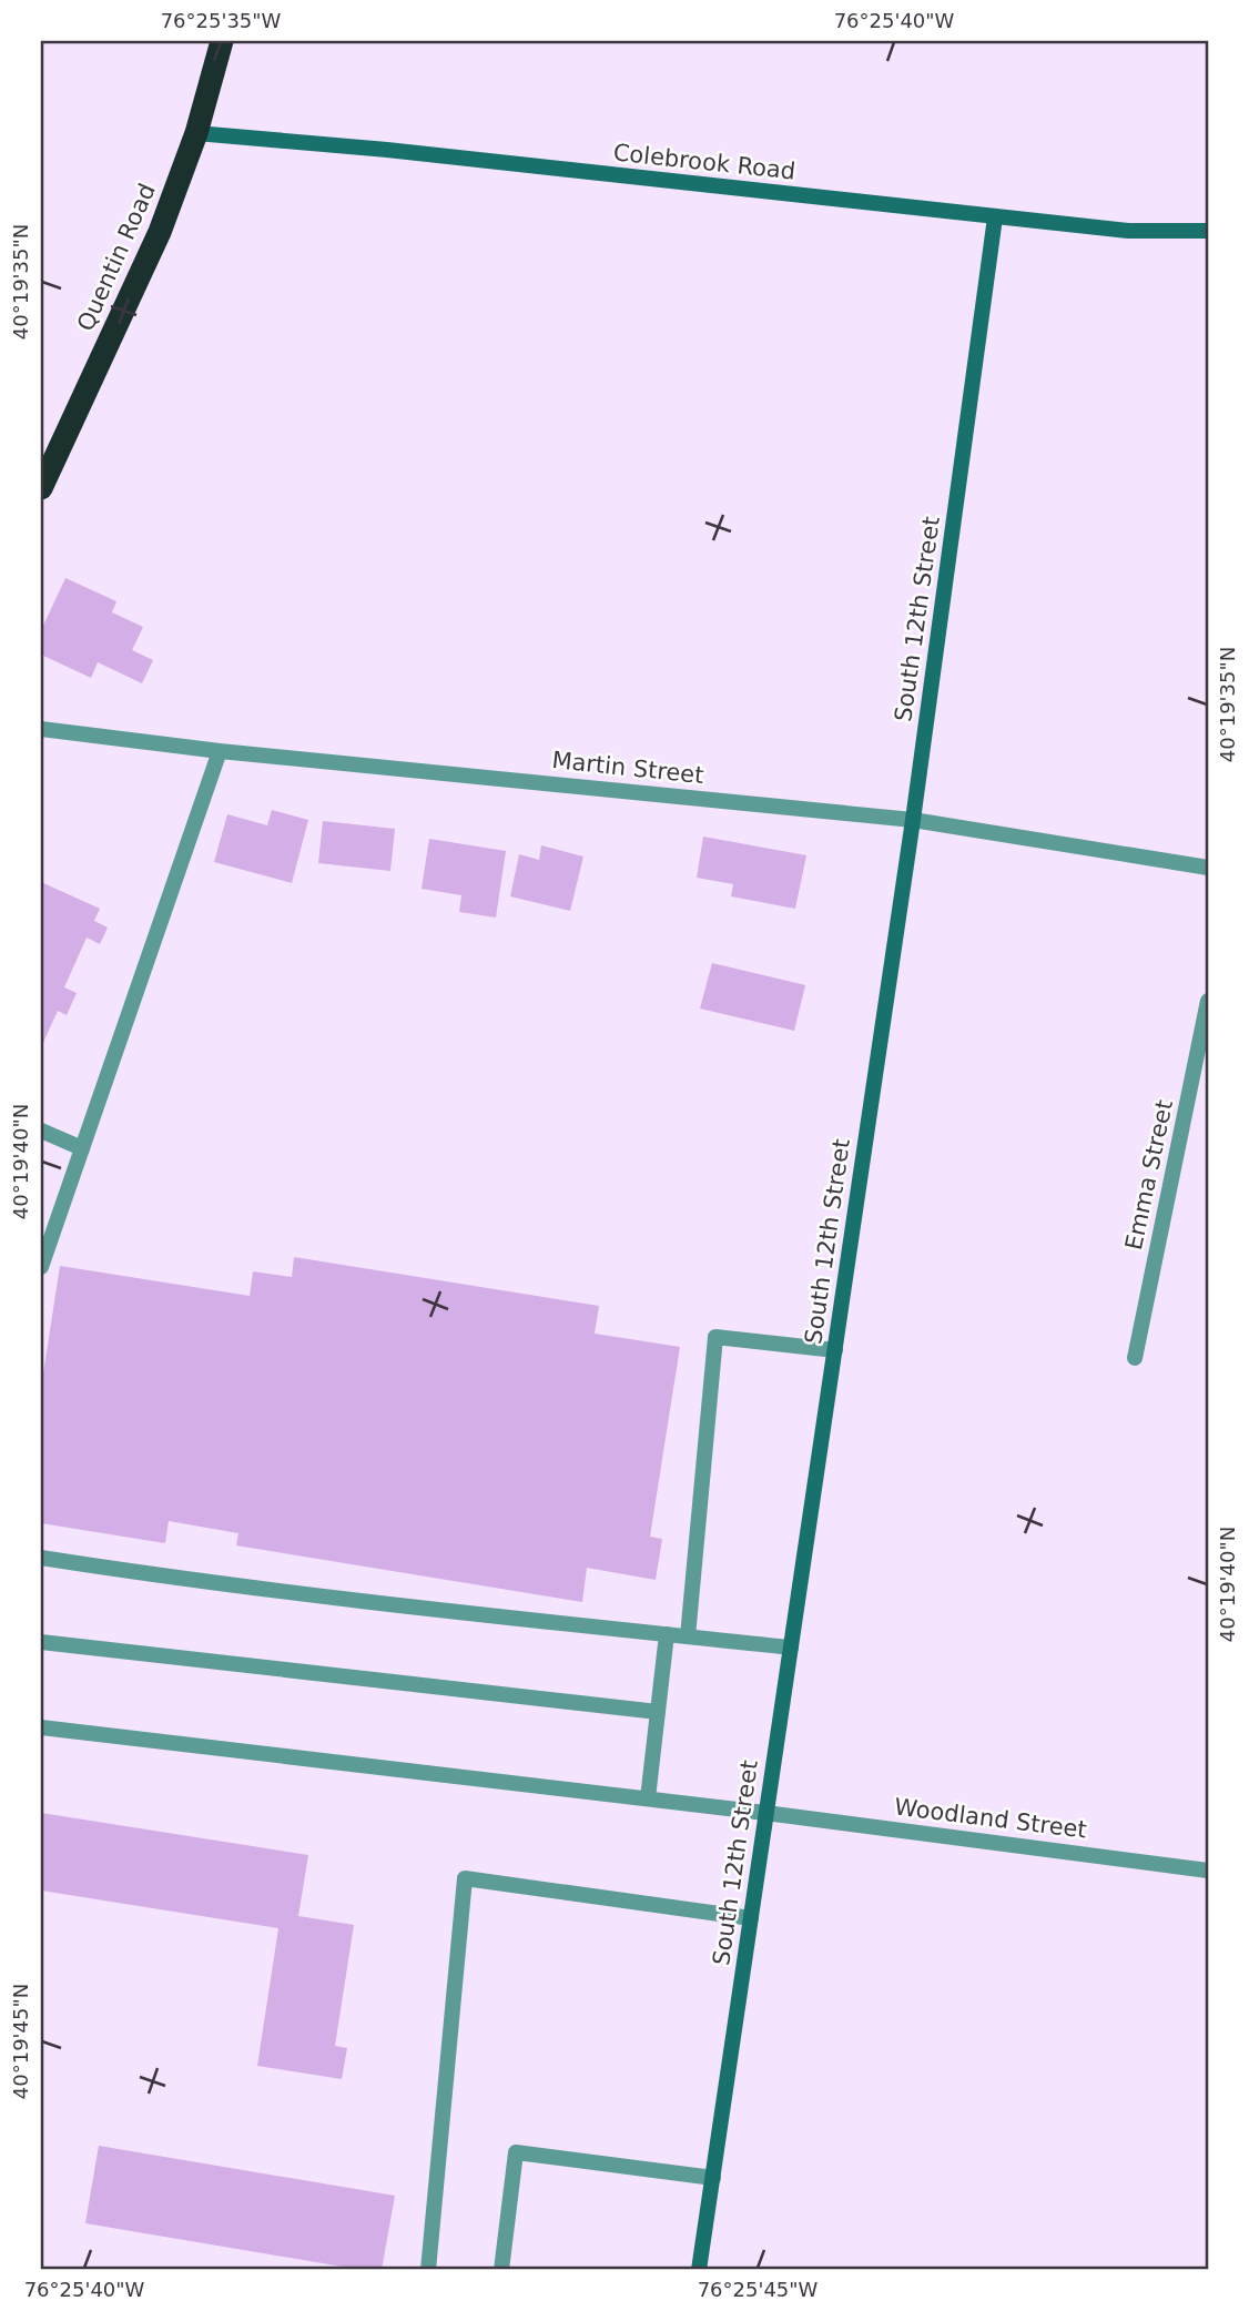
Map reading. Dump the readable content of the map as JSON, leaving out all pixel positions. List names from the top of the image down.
{
  "streets": {
    "highway": ["Quentin Road"],
    "main road": ["Colebrook Road", "South 12th Street"],
    "street": ["Martin Street", "Emma Street", "Woodland Street"]
  },
  "crossings": [
    ["Colebrook Road", "Quentin Road"],
    ["Colebrook Road", "South 12th Street"],
    ["South 12th Street", "Martin Street"],
    ["South 12th Street", "Woodland Street"]
  ],
  "coordinates": [
    "76°25'35\"W",
    "76°25'40\"W",
    "40°19'35\"N",
    "40°19'40\"N",
    "40°19'45\"N",
    "76°25'45\"W"
  ]
}
